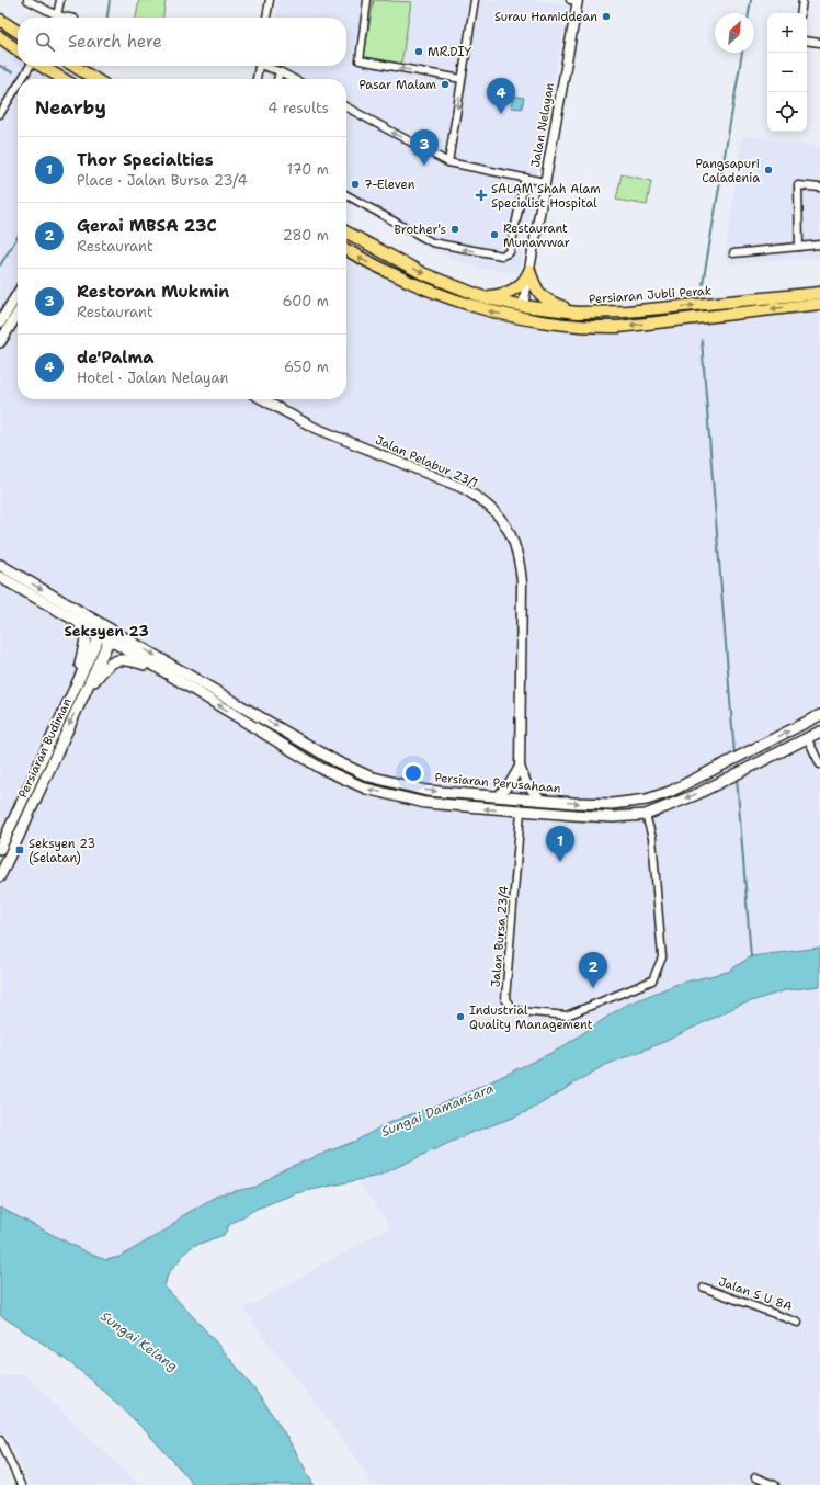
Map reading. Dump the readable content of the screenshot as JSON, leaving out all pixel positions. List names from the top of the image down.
{
  "streets": {
    "main road": ["Persiaran Jubli Perak", "Persiaran Budiman", "Persiaran Perusahaan"],
    "street": [
      "Jalan Nelayan",
      "Jalan Pelabur 23/1",
      "Jalan Bursa 23/4",
      "Jalan S U 8A"
    ]
  },
  "crossings": [
    ["Jalan Nelayan", "Persiaran Jubli Perak"],
    ["Jalan Pelabur 23/1", "Persiaran Perusahaan"],
    ["Persiaran Budiman", "Persiaran Perusahaan"],
    ["Persiaran Perusahaan", "Jalan Bursa 23/4"]
  ],
  "districts": ["Seksyen 23"],
  "water": ["Sungai Damansara", "Sungai Kelang"],
  "places": {
    "other": [
      "Surau Hamiddean",
      "MR.DIY",
      "Pasar Malam",
      "Pangsapuri Caladenia",
      "7-Eleven",
      "Brother's",
      "Restaurant Munawwar",
      "Industrial Quality Management"
    ],
    "health": ["SALAM Shah Alam Specialist Hospital"],
    "transit": ["Seksyen 23 (Selatan)"]
  },
  "north": "top right",
  "page": {
    "map_buttons": ["+", "−"],
    "search": "Search here",
    "pins": [
      "4",
      "3",
      "1",
      "2"
    ],
    "heading": ["Nearby", "4 results"],
    "list": [
      {
        "mark": "1",
        "name": "Thor Specialties",
        "note": "Place · Jalan Bursa 23/4",
        "value": "170 m"
      },
      {
        "mark": "2",
        "name": "Gerai MBSA 23C",
        "note": "Restaurant",
        "value": "280 m"
      },
      {
        "mark": "3",
        "name": "Restoran Mukmin",
        "note": "Restaurant",
        "value": "600 m"
      },
      {
        "mark": "4",
        "name": "de'Palma",
        "note": "Hotel · Jalan Nelayan",
        "value": "650 m"
      }
    ]
  }
}
